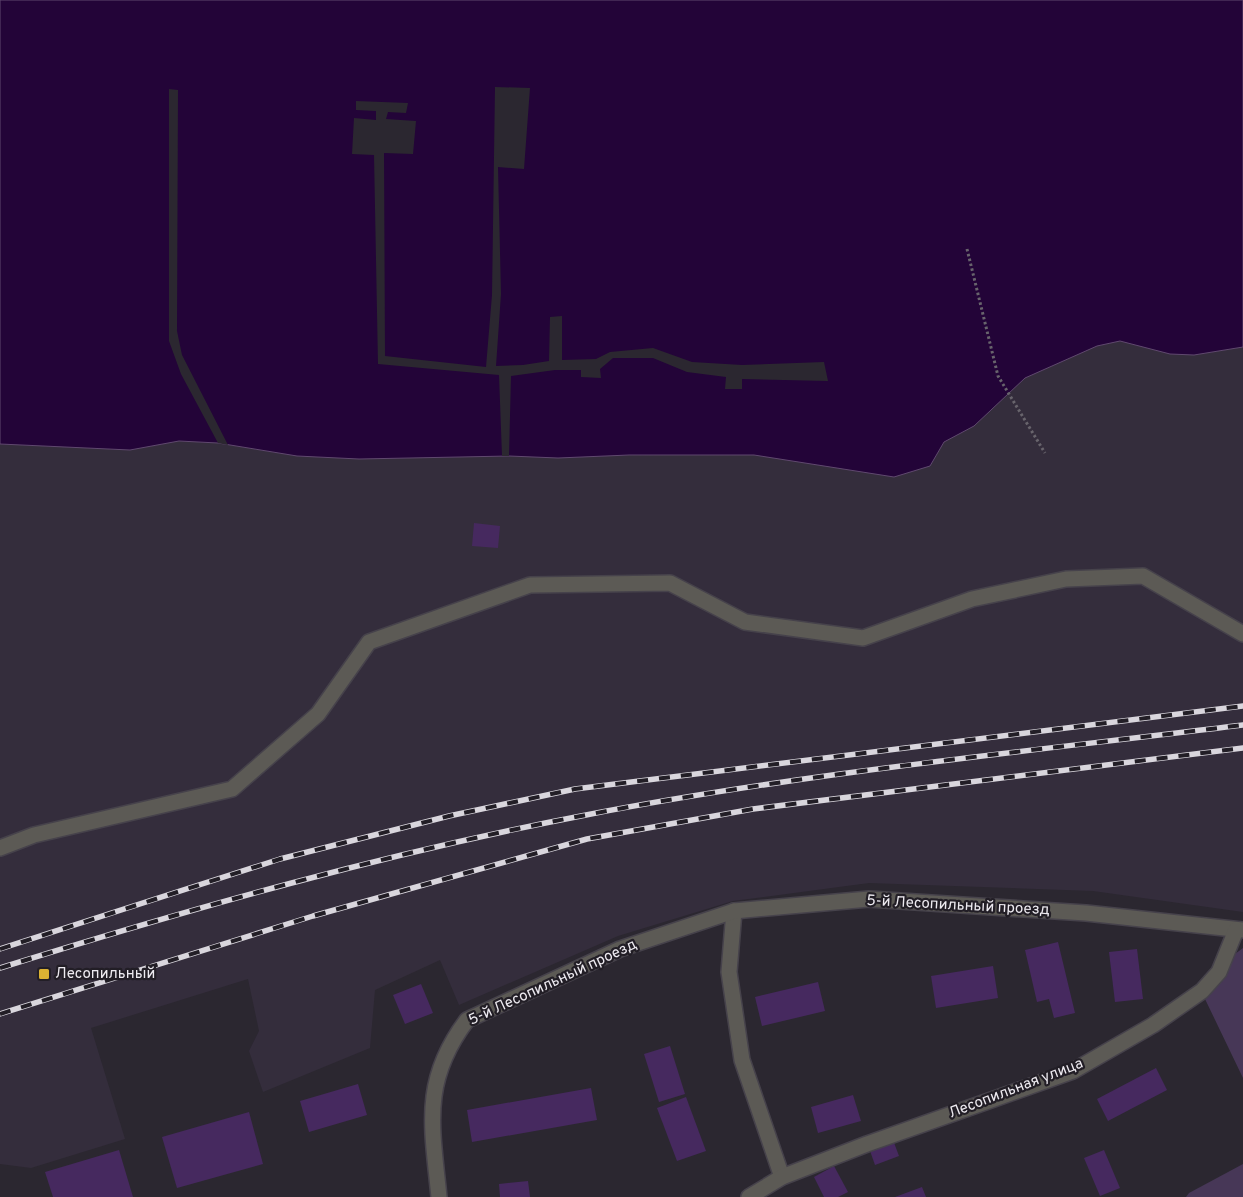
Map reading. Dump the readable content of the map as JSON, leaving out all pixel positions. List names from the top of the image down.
{
  "streets": {
    "street": ["5-й Лесопильный проезд", "Лесопильная улица"]
  },
  "crossings": [
    ["5-й Лесопильный проезд", "Лесопильная улица"]
  ],
  "places": {
    "transit": ["Лесопильный"]
  }
}
